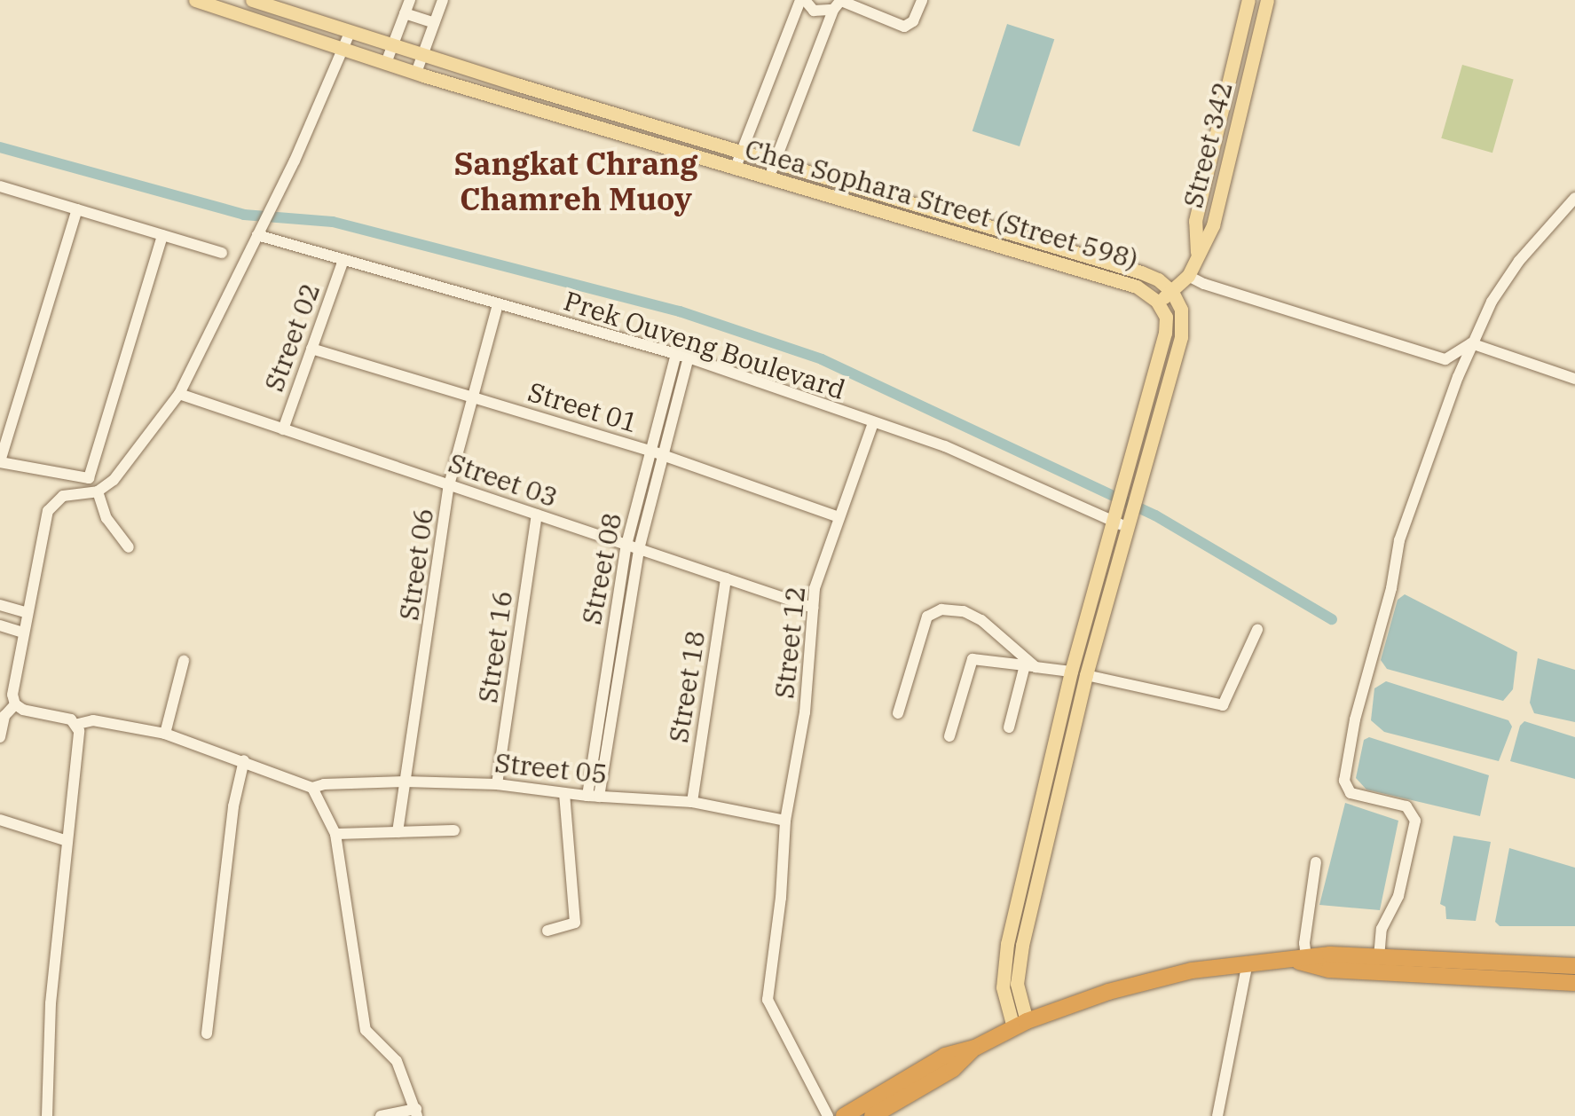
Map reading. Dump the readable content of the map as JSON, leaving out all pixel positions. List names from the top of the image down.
{
  "streets": {
    "main road": ["Street 342", "Chea Sophara Street (Street 598)"],
    "street": [
      "Street 02",
      "Prek Ouveng Boulevard",
      "Street 01",
      "Street 03",
      "Street 06",
      "Street 12",
      "Street 16",
      "Street 18",
      "Street 05"
    ]
  },
  "crossings": [
    ["Chea Sophara Street (Street 598)", "Prek Ouveng Boulevard"],
    ["Street 02", "Prek Ouveng Boulevard"],
    ["Street 02", "Street 01"],
    ["Street 02", "Street 03"],
    ["Prek Ouveng Boulevard", "Street 06"],
    ["Prek Ouveng Boulevard", "Street 12"],
    ["Street 01", "Street 06"],
    ["Street 01", "Street 12"],
    ["Street 03", "Street 06"],
    ["Street 03", "Street 12"],
    ["Street 03", "Street 16"],
    ["Street 03", "Street 18"],
    ["Street 06", "Street 05"],
    ["Street 12", "Street 05"],
    ["Street 16", "Street 05"],
    ["Street 18", "Street 05"]
  ],
  "districts": ["Sangkat Chrang Chamreh Muoy"]
}
